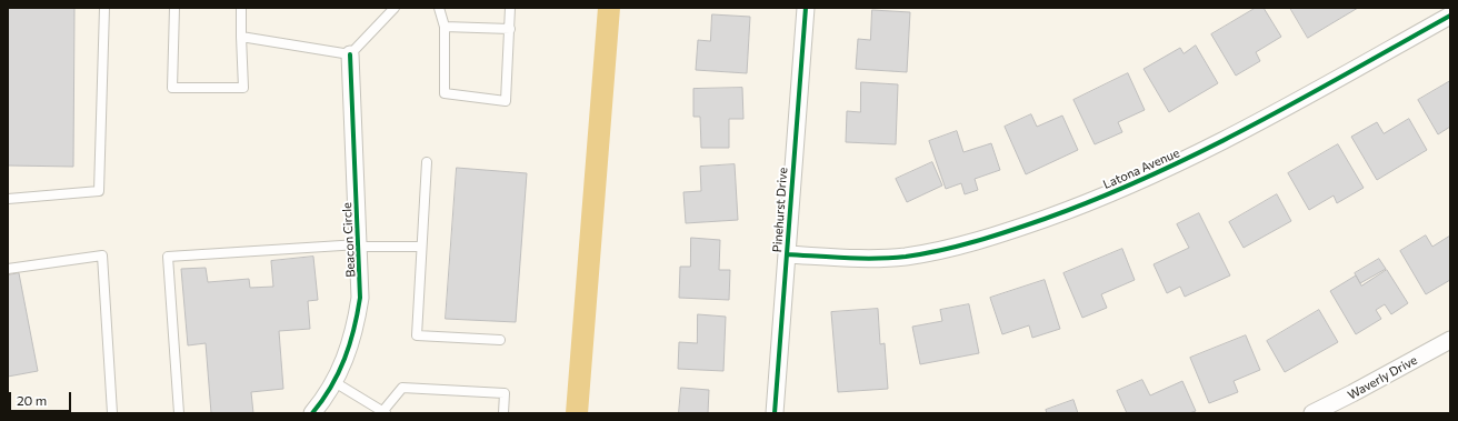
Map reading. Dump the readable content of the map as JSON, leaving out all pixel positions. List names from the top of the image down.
{
  "streets": {
    "street": [
      "Latona Avenue",
      "Pinehurst Drive",
      "Beacon Circle",
      "Waverly Drive"
    ]
  },
  "crossings": [
    ["Latona Avenue", "Pinehurst Drive"]
  ],
  "scale_bar": "20 m"
}
